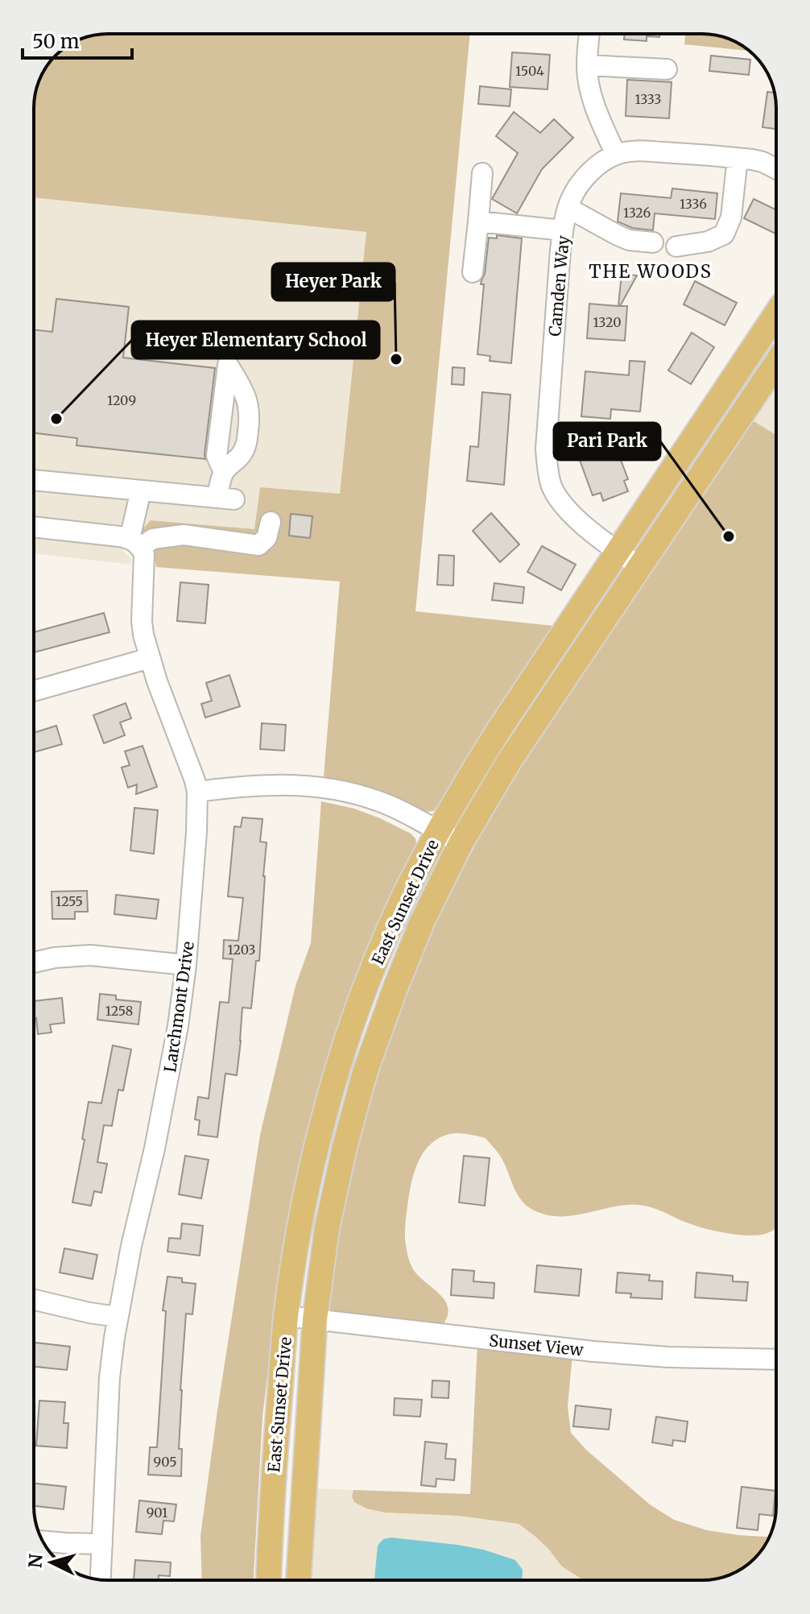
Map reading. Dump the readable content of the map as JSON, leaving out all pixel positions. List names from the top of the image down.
{
  "streets": {
    "main road": ["East Sunset Drive"],
    "street": ["Camden Way", "Larchmont Drive", "Sunset View"]
  },
  "crossings": [
    ["Camden Way", "East Sunset Drive"],
    ["East Sunset Drive", "Sunset View"]
  ],
  "districts": ["THE WOODS"],
  "places": ["Heyer Park", "Heyer Elementary School", "Pari Park"],
  "house_numbers": [
    "1504",
    "1333",
    "1336",
    "1326",
    "1320",
    "1209",
    "1255",
    "1203",
    "1258",
    "905",
    "901"
  ],
  "scale_bar": "50 m",
  "north": "left"
}
